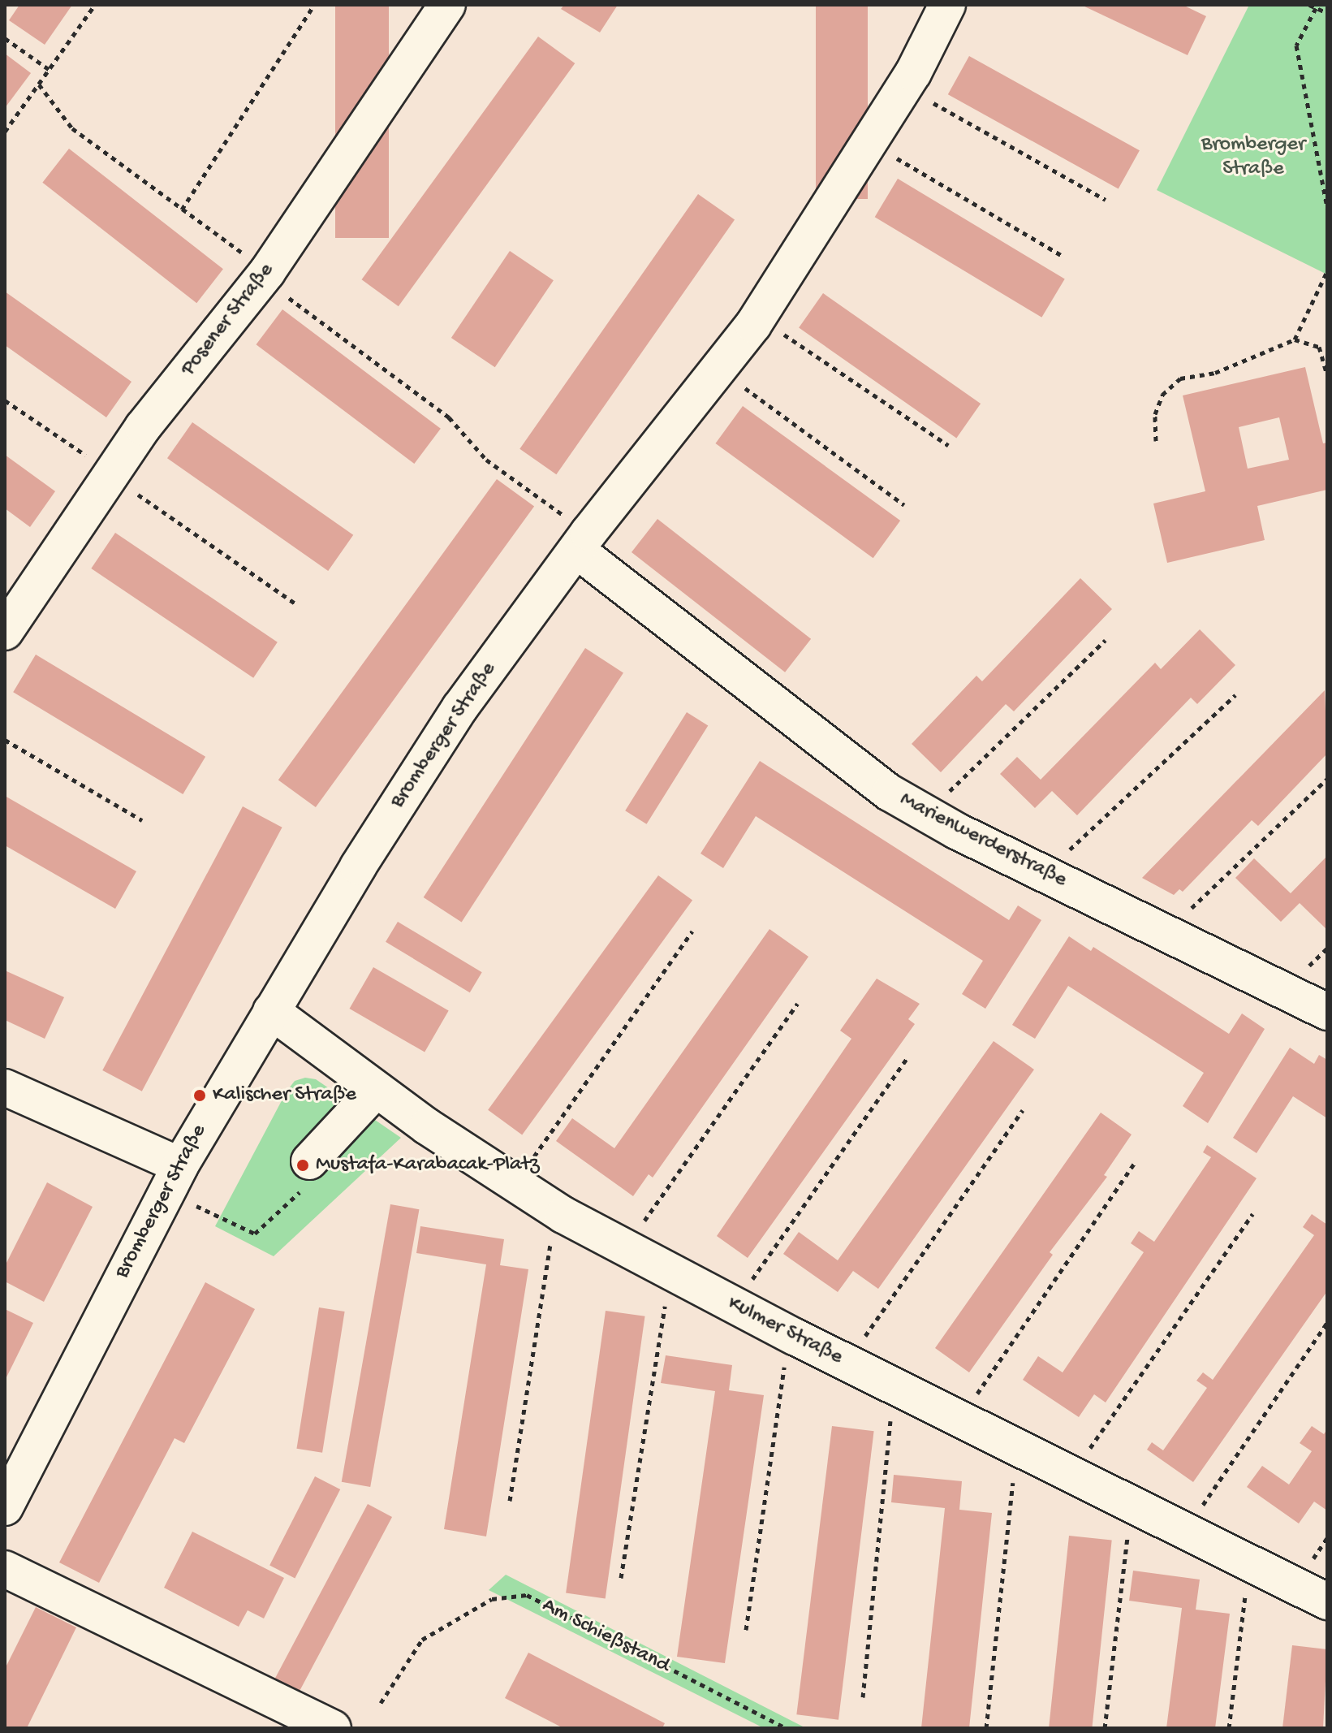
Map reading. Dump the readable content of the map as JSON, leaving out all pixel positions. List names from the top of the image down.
{
  "streets": {
    "street": [
      "Posener Straße",
      "Bromberger Straße",
      "Marienwerderstraße",
      "Kulmer Straße"
    ],
    "path": ["Am Schießstand"]
  },
  "crossings": [
    ["Bromberger Straße", "Marienwerderstraße"],
    ["Bromberger Straße", "Kulmer Straße"]
  ],
  "parks": ["Bromberger Straße"],
  "places": ["Kalischer Straße", "Mustafa-Karabacak-Platz"]
}
